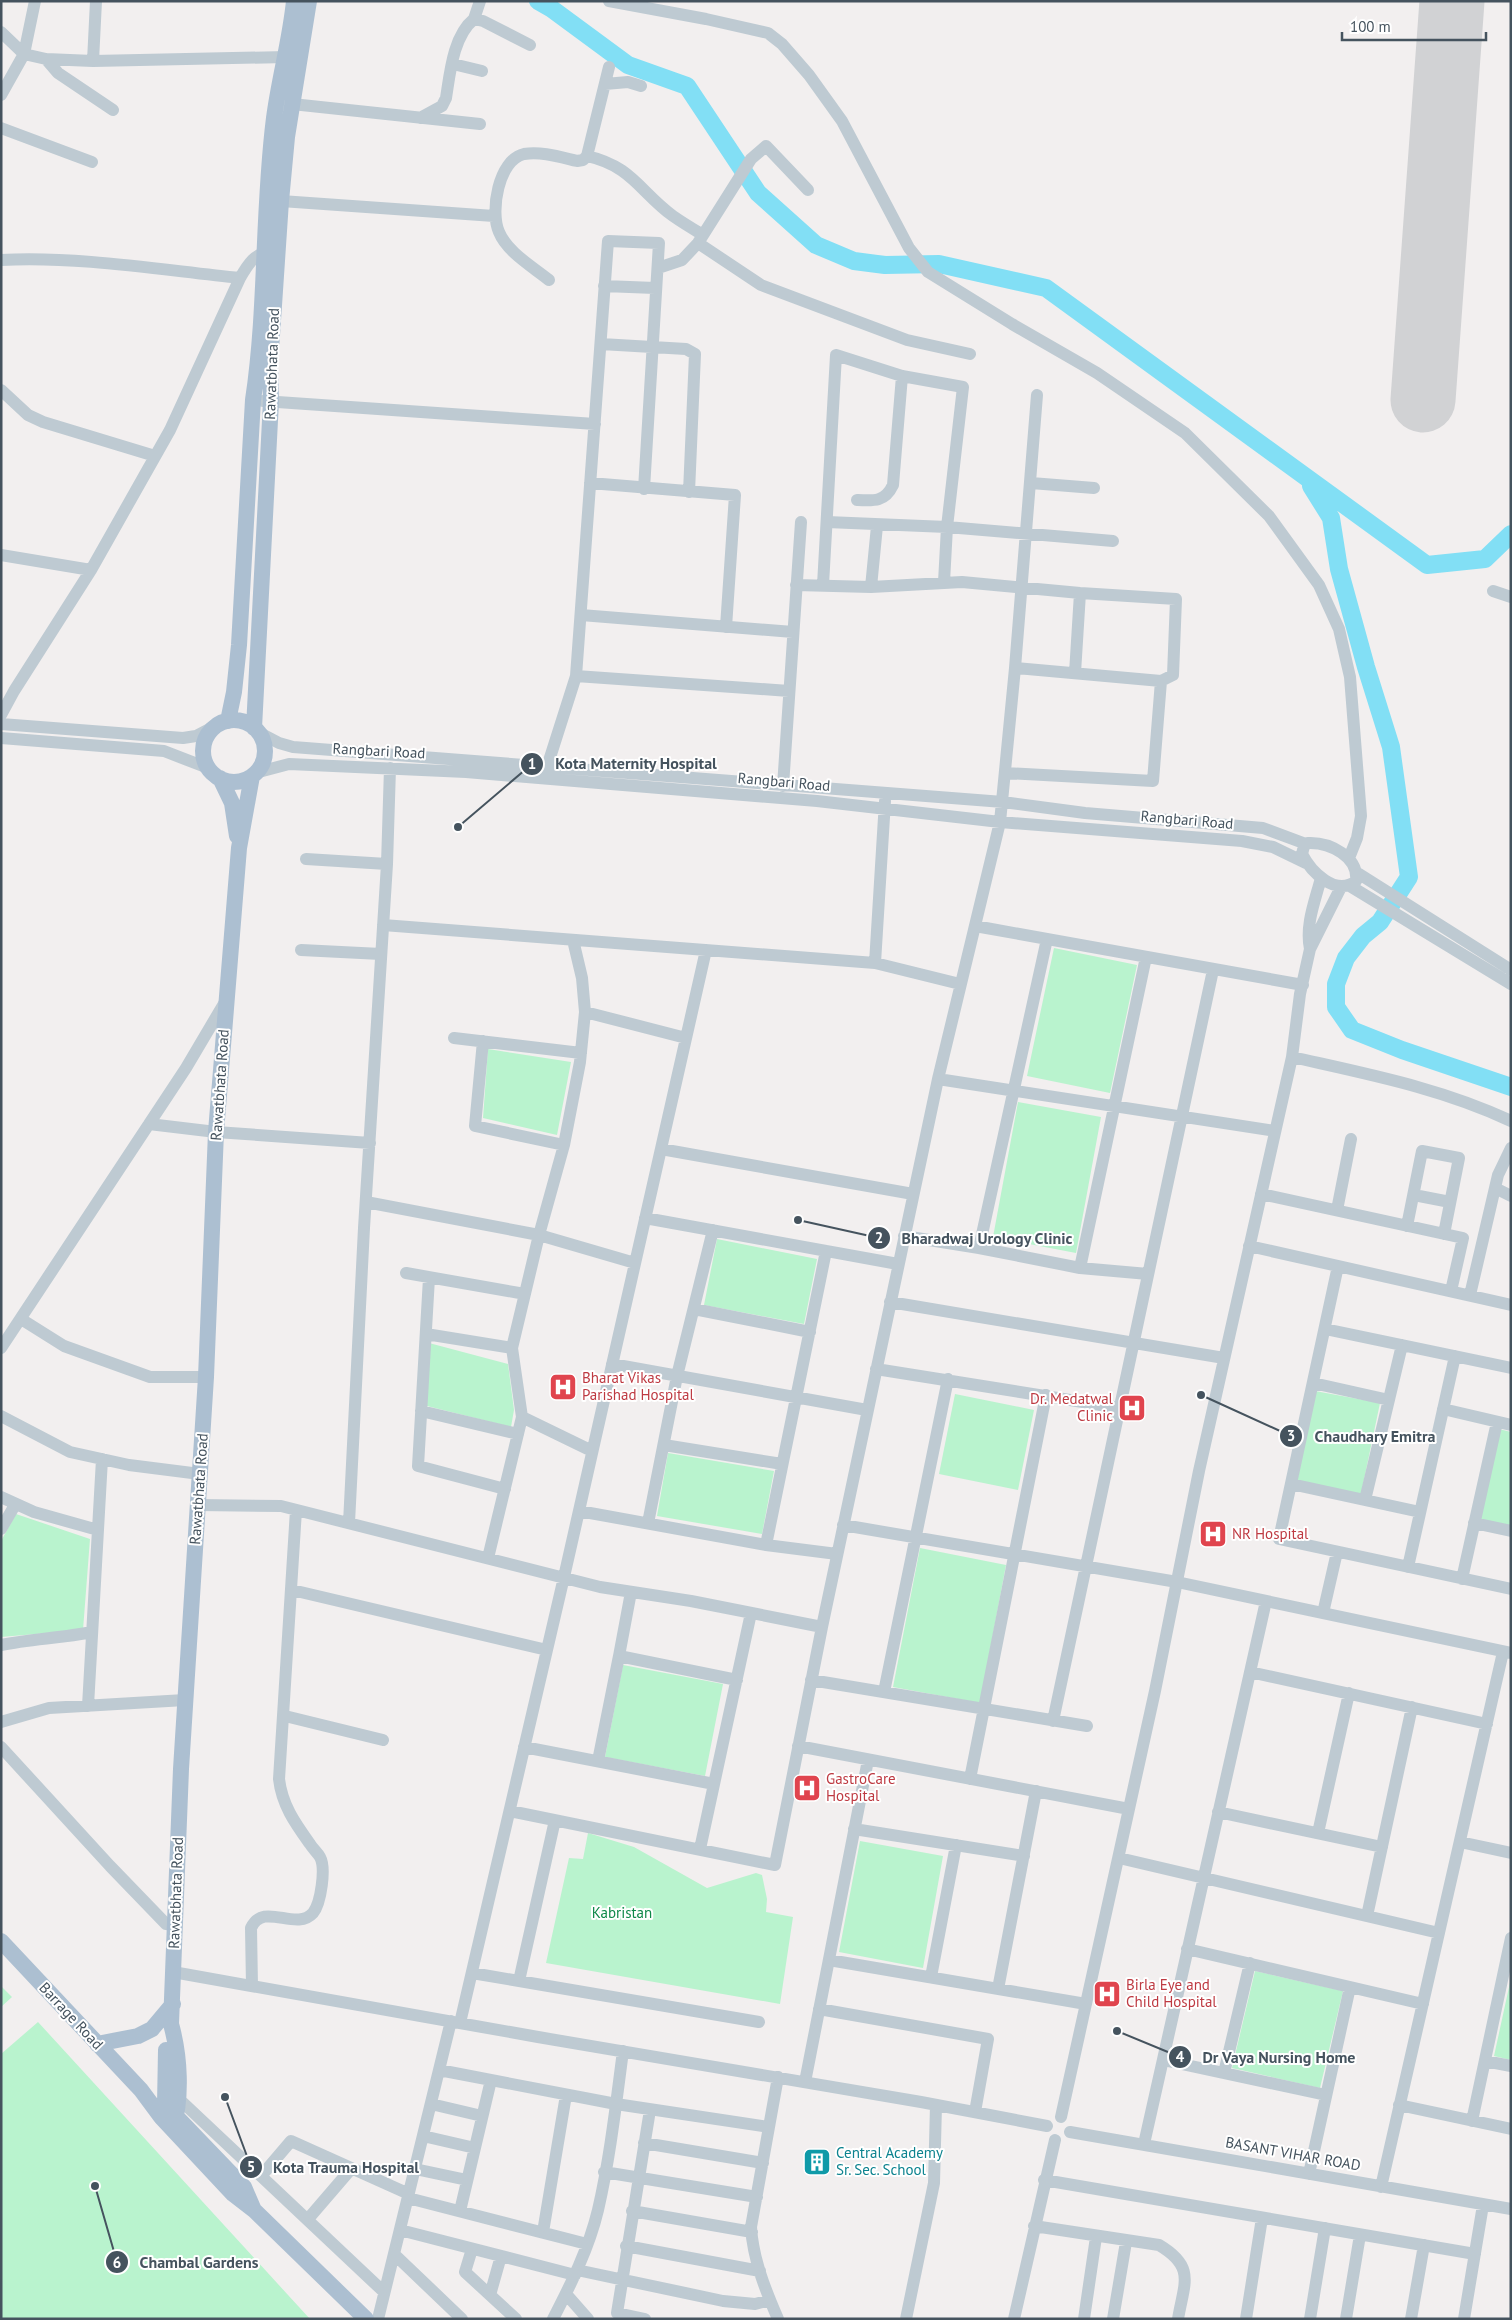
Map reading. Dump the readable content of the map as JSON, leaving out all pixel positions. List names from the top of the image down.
{
  "streets": {
    "main road": ["Rawatbhata Road", "Barrage Road"],
    "street": ["Rangbari Road", "BASANT VIHAR ROAD"]
  },
  "crossings": [
    ["Rawatbhata Road", "Rangbari Road"],
    ["Rawatbhata Road", "Barrage Road"]
  ],
  "parks": ["Kabristan"],
  "places": {
    "other": [
      "Kota Maternity Hospital",
      "Bharadwaj Urology Clinic",
      "Chaudhary Emitra",
      "Dr Vaya Nursing Home",
      "Kota Trauma Hospital",
      "Chambal Gardens"
    ],
    "hospital": [
      "Bharat Vikas Parishad Hospital",
      "Dr. Medatwal Clinic",
      "NR Hospital",
      "GastroCare Hospital",
      "Birla Eye and Child Hospital"
    ],
    "building": ["Central Academy Sr. Sec. School"]
  },
  "scale_bar": "100 m"
}
